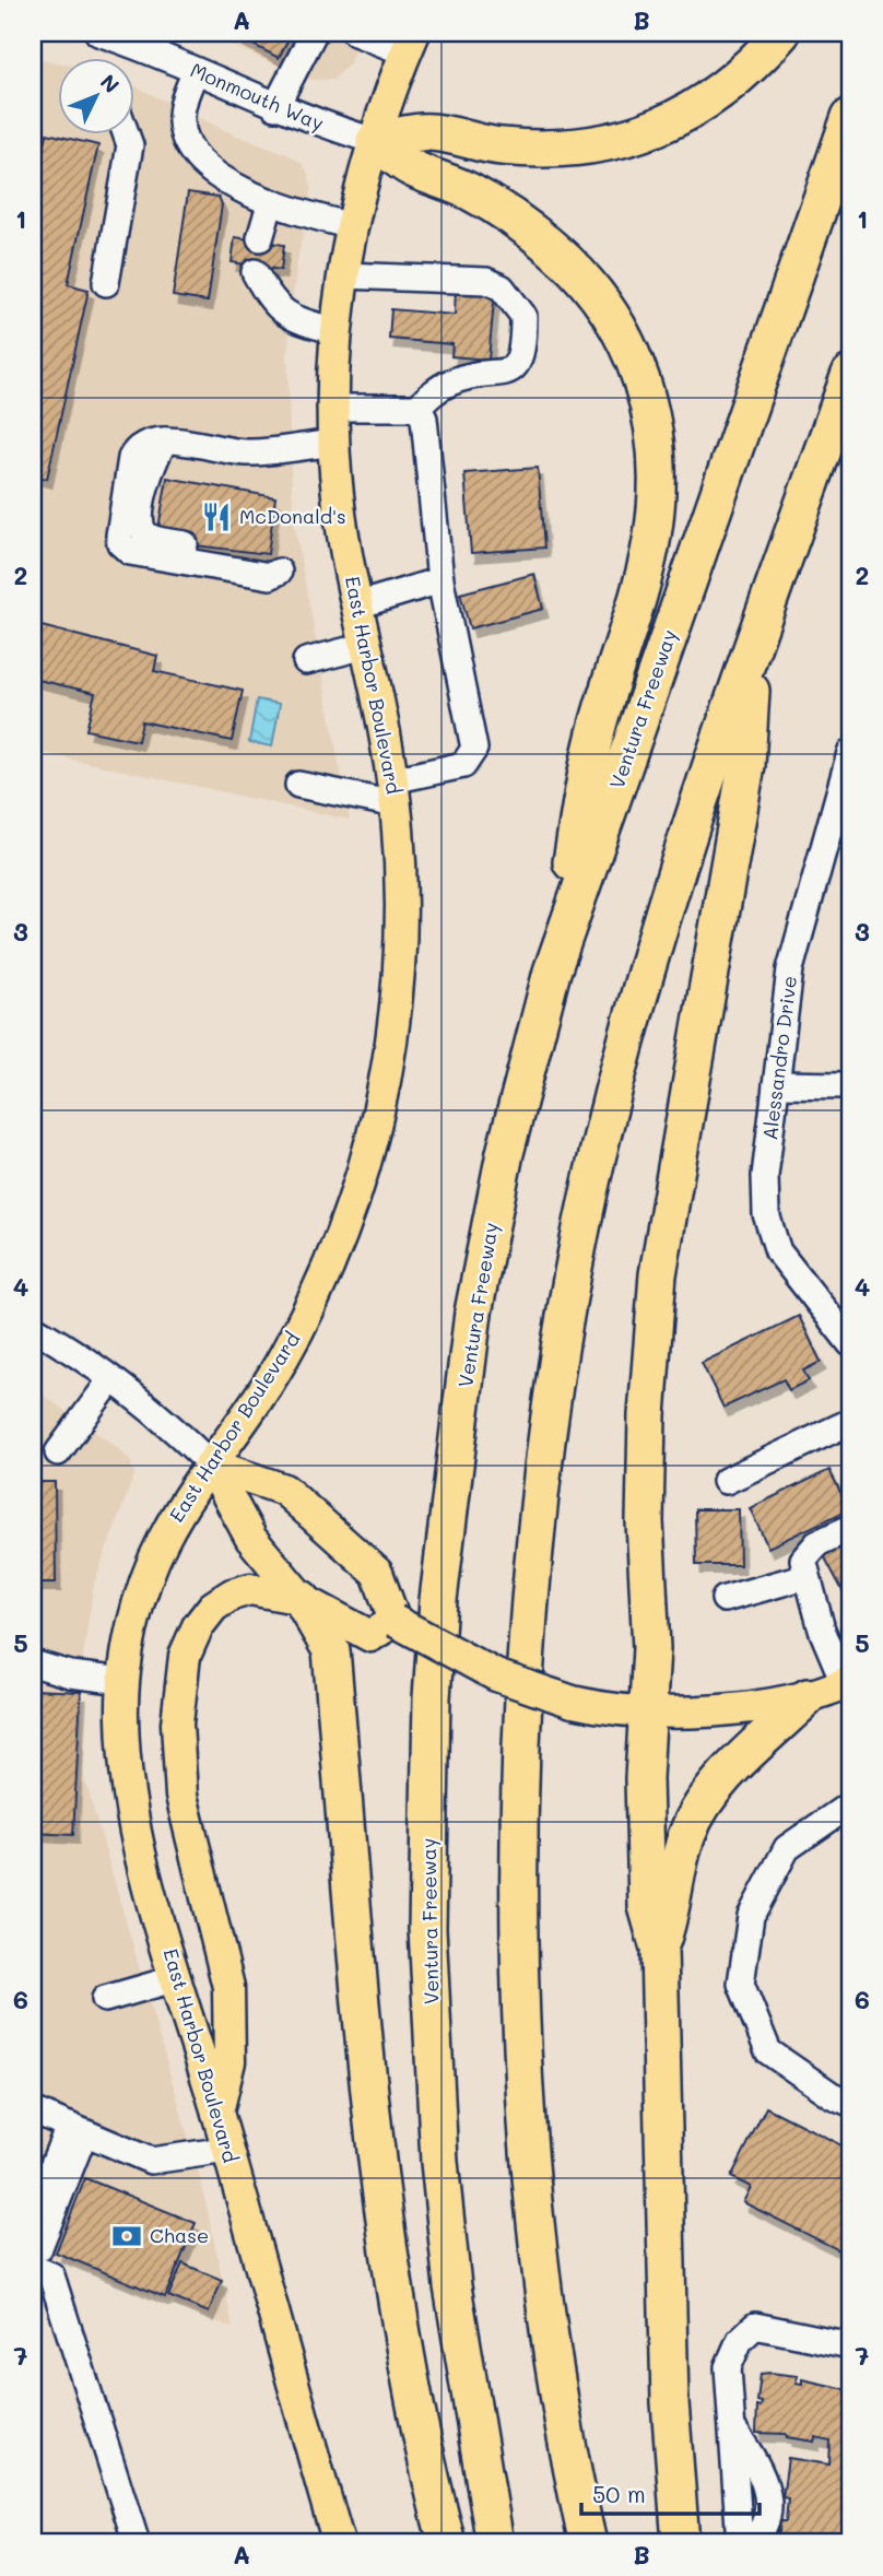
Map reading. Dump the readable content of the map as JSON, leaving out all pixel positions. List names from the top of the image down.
{
  "streets": {
    "highway": ["Ventura Freeway"],
    "main road": ["East Harbor Boulevard"],
    "street": ["Monmouth Way", "Alessandro Drive"]
  },
  "crossings": [
    ["Monmouth Way", "East Harbor Boulevard"]
  ],
  "places": {
    "restaurant": ["McDonald's"],
    "bank": ["Chase"]
  },
  "scale_bar": "50 m",
  "north": "top right",
  "grid": {
    "columns": ["A", "B"],
    "rows": [
      "1",
      "2",
      "3",
      "4",
      "5",
      "6",
      "7"
    ]
  }
}
